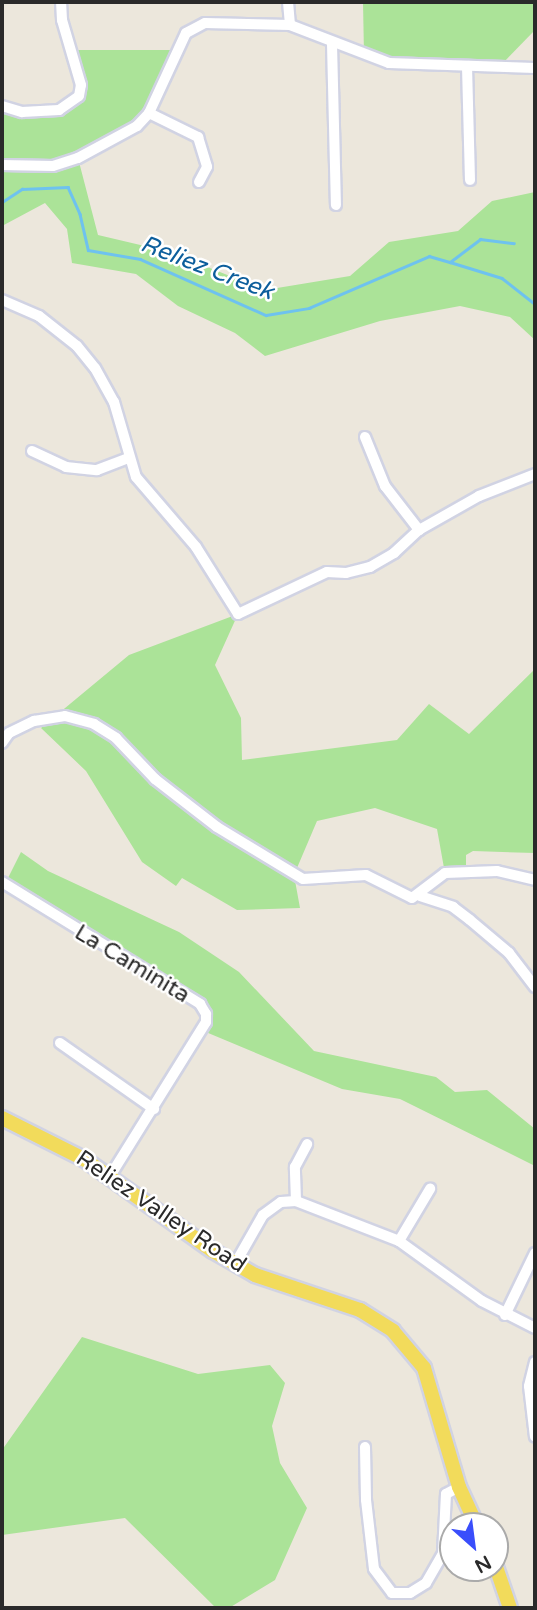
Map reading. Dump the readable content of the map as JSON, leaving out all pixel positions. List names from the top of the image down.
{
  "streets": {
    "main road": ["Reliez Valley Road"],
    "street": ["La Caminita"]
  },
  "crossings": [
    ["La Caminita", "Reliez Valley Road"]
  ],
  "water": ["Reliez Creek"],
  "north": "bottom right"
}
